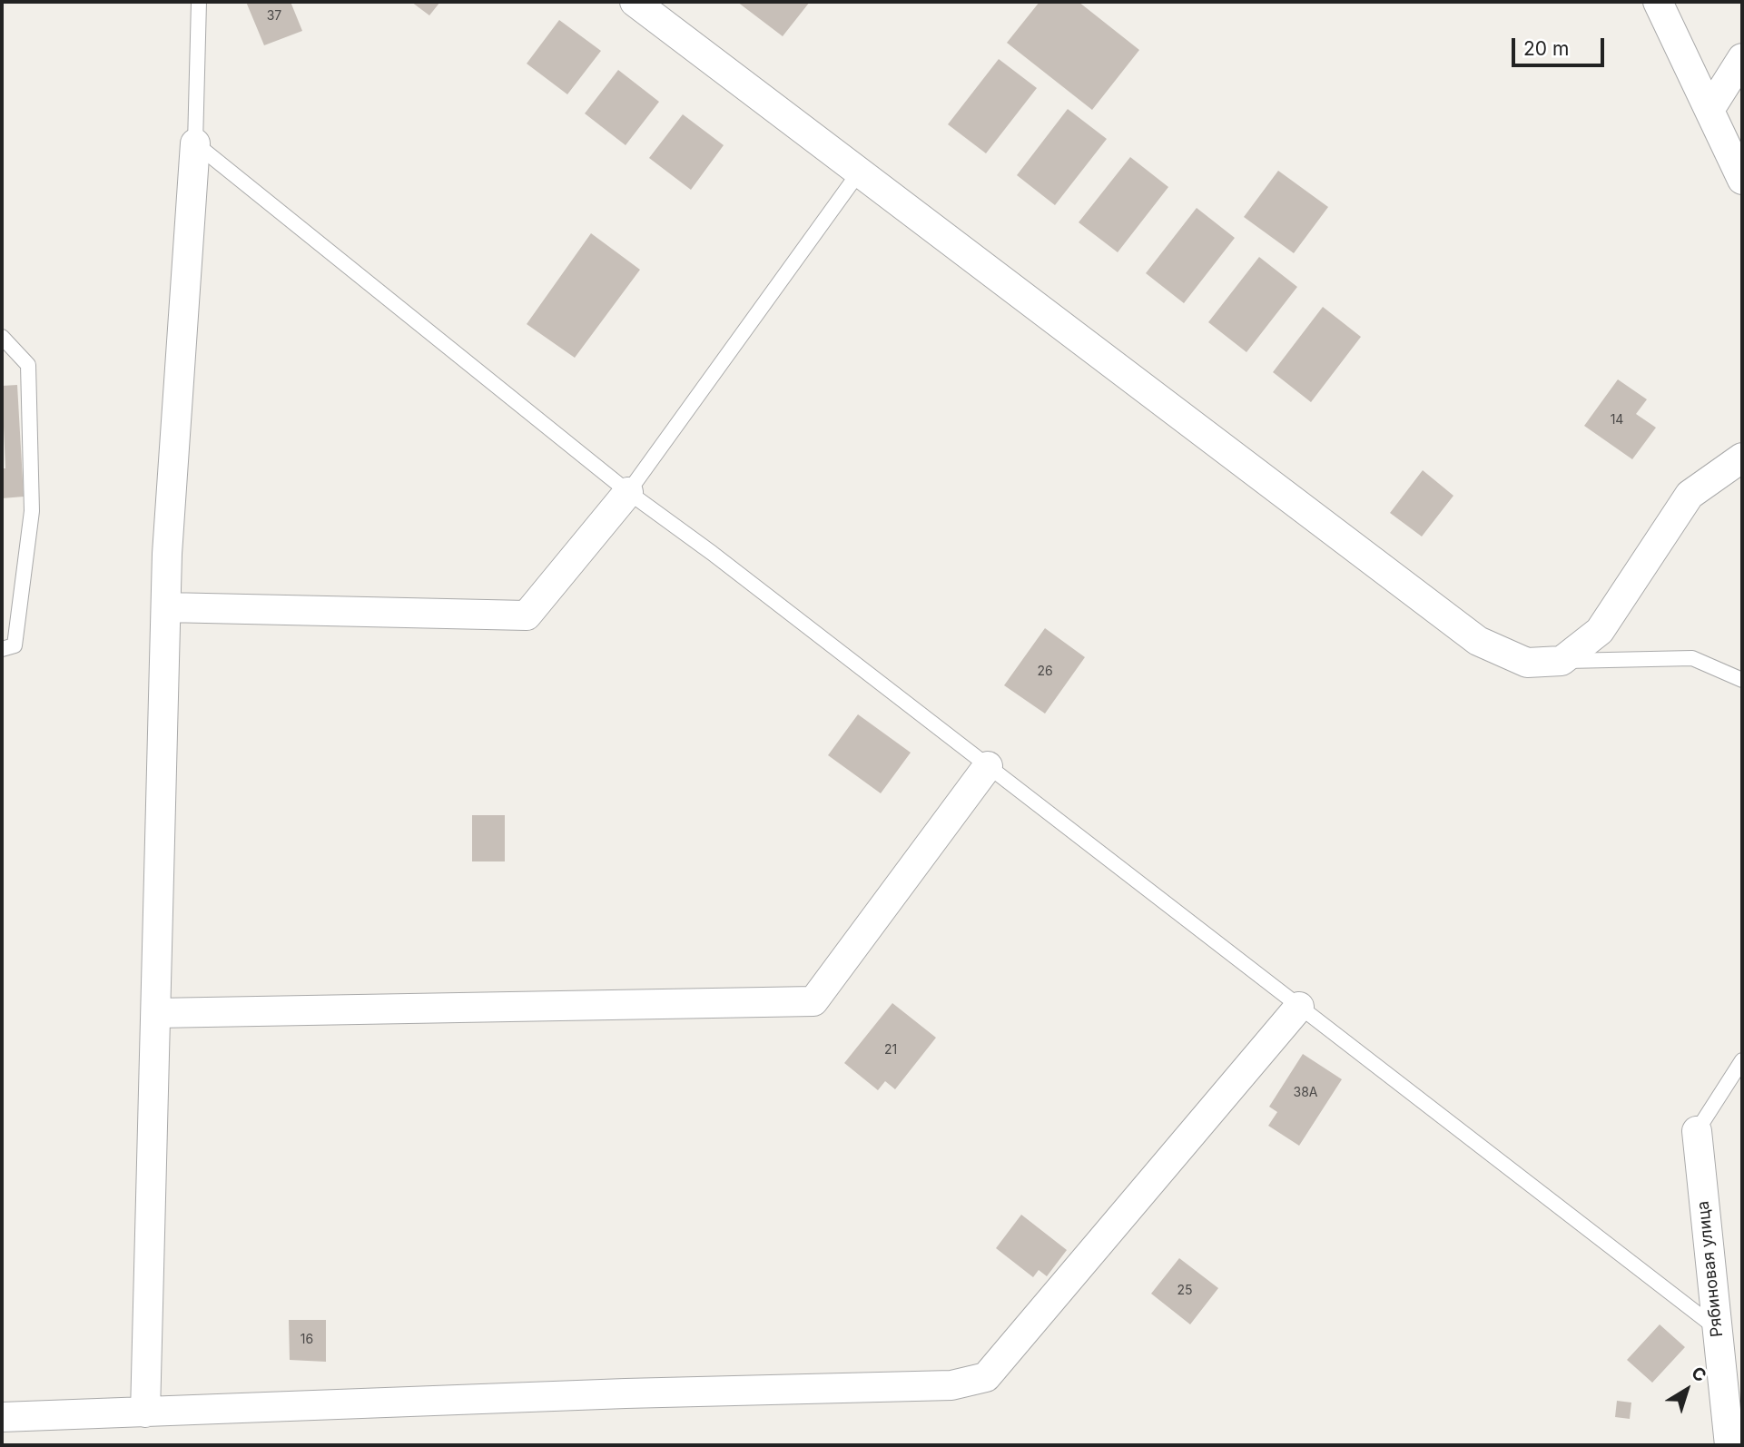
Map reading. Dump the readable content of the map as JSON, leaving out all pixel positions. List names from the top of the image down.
{
  "streets": {
    "street": ["Рябиновая улица"]
  },
  "house_numbers": [
    "37",
    "14",
    "26",
    "21",
    "38А",
    "25",
    "16"
  ],
  "scale_bar": "20 m",
  "north": "top right"
}
